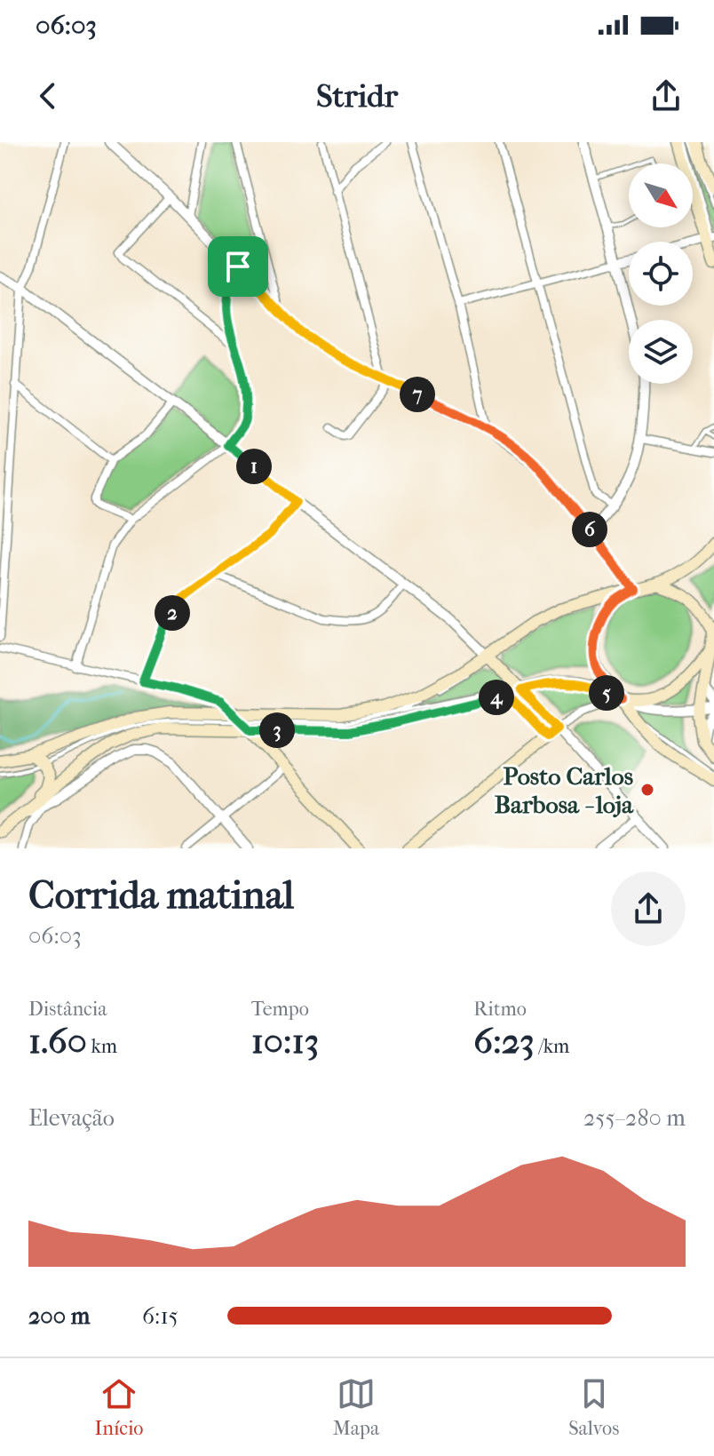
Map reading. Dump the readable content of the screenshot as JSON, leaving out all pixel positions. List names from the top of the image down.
{
  "places": ["Posto Carlos Barbosa - loja"],
  "north": "bottom right",
  "page": {
    "status": "06:03",
    "header": "Stridr",
    "pins": [
      "7",
      "1",
      "6",
      "2",
      "5",
      "4",
      "3"
    ],
    "heading": ["Corrida matinal", "06:03"],
    "stats": [
      ["Distância", "1.60 km"],
      ["Tempo", "10:13"],
      ["Ritmo", "6:23 /km"]
    ],
    "chart": ["Elevação", "255–280 m"],
    "list": [
      {
        "name": "200 m",
        "note": "6:15"
      }
    ],
    "tabs": ["Início", "Mapa", "Salvos"]
  }
}
